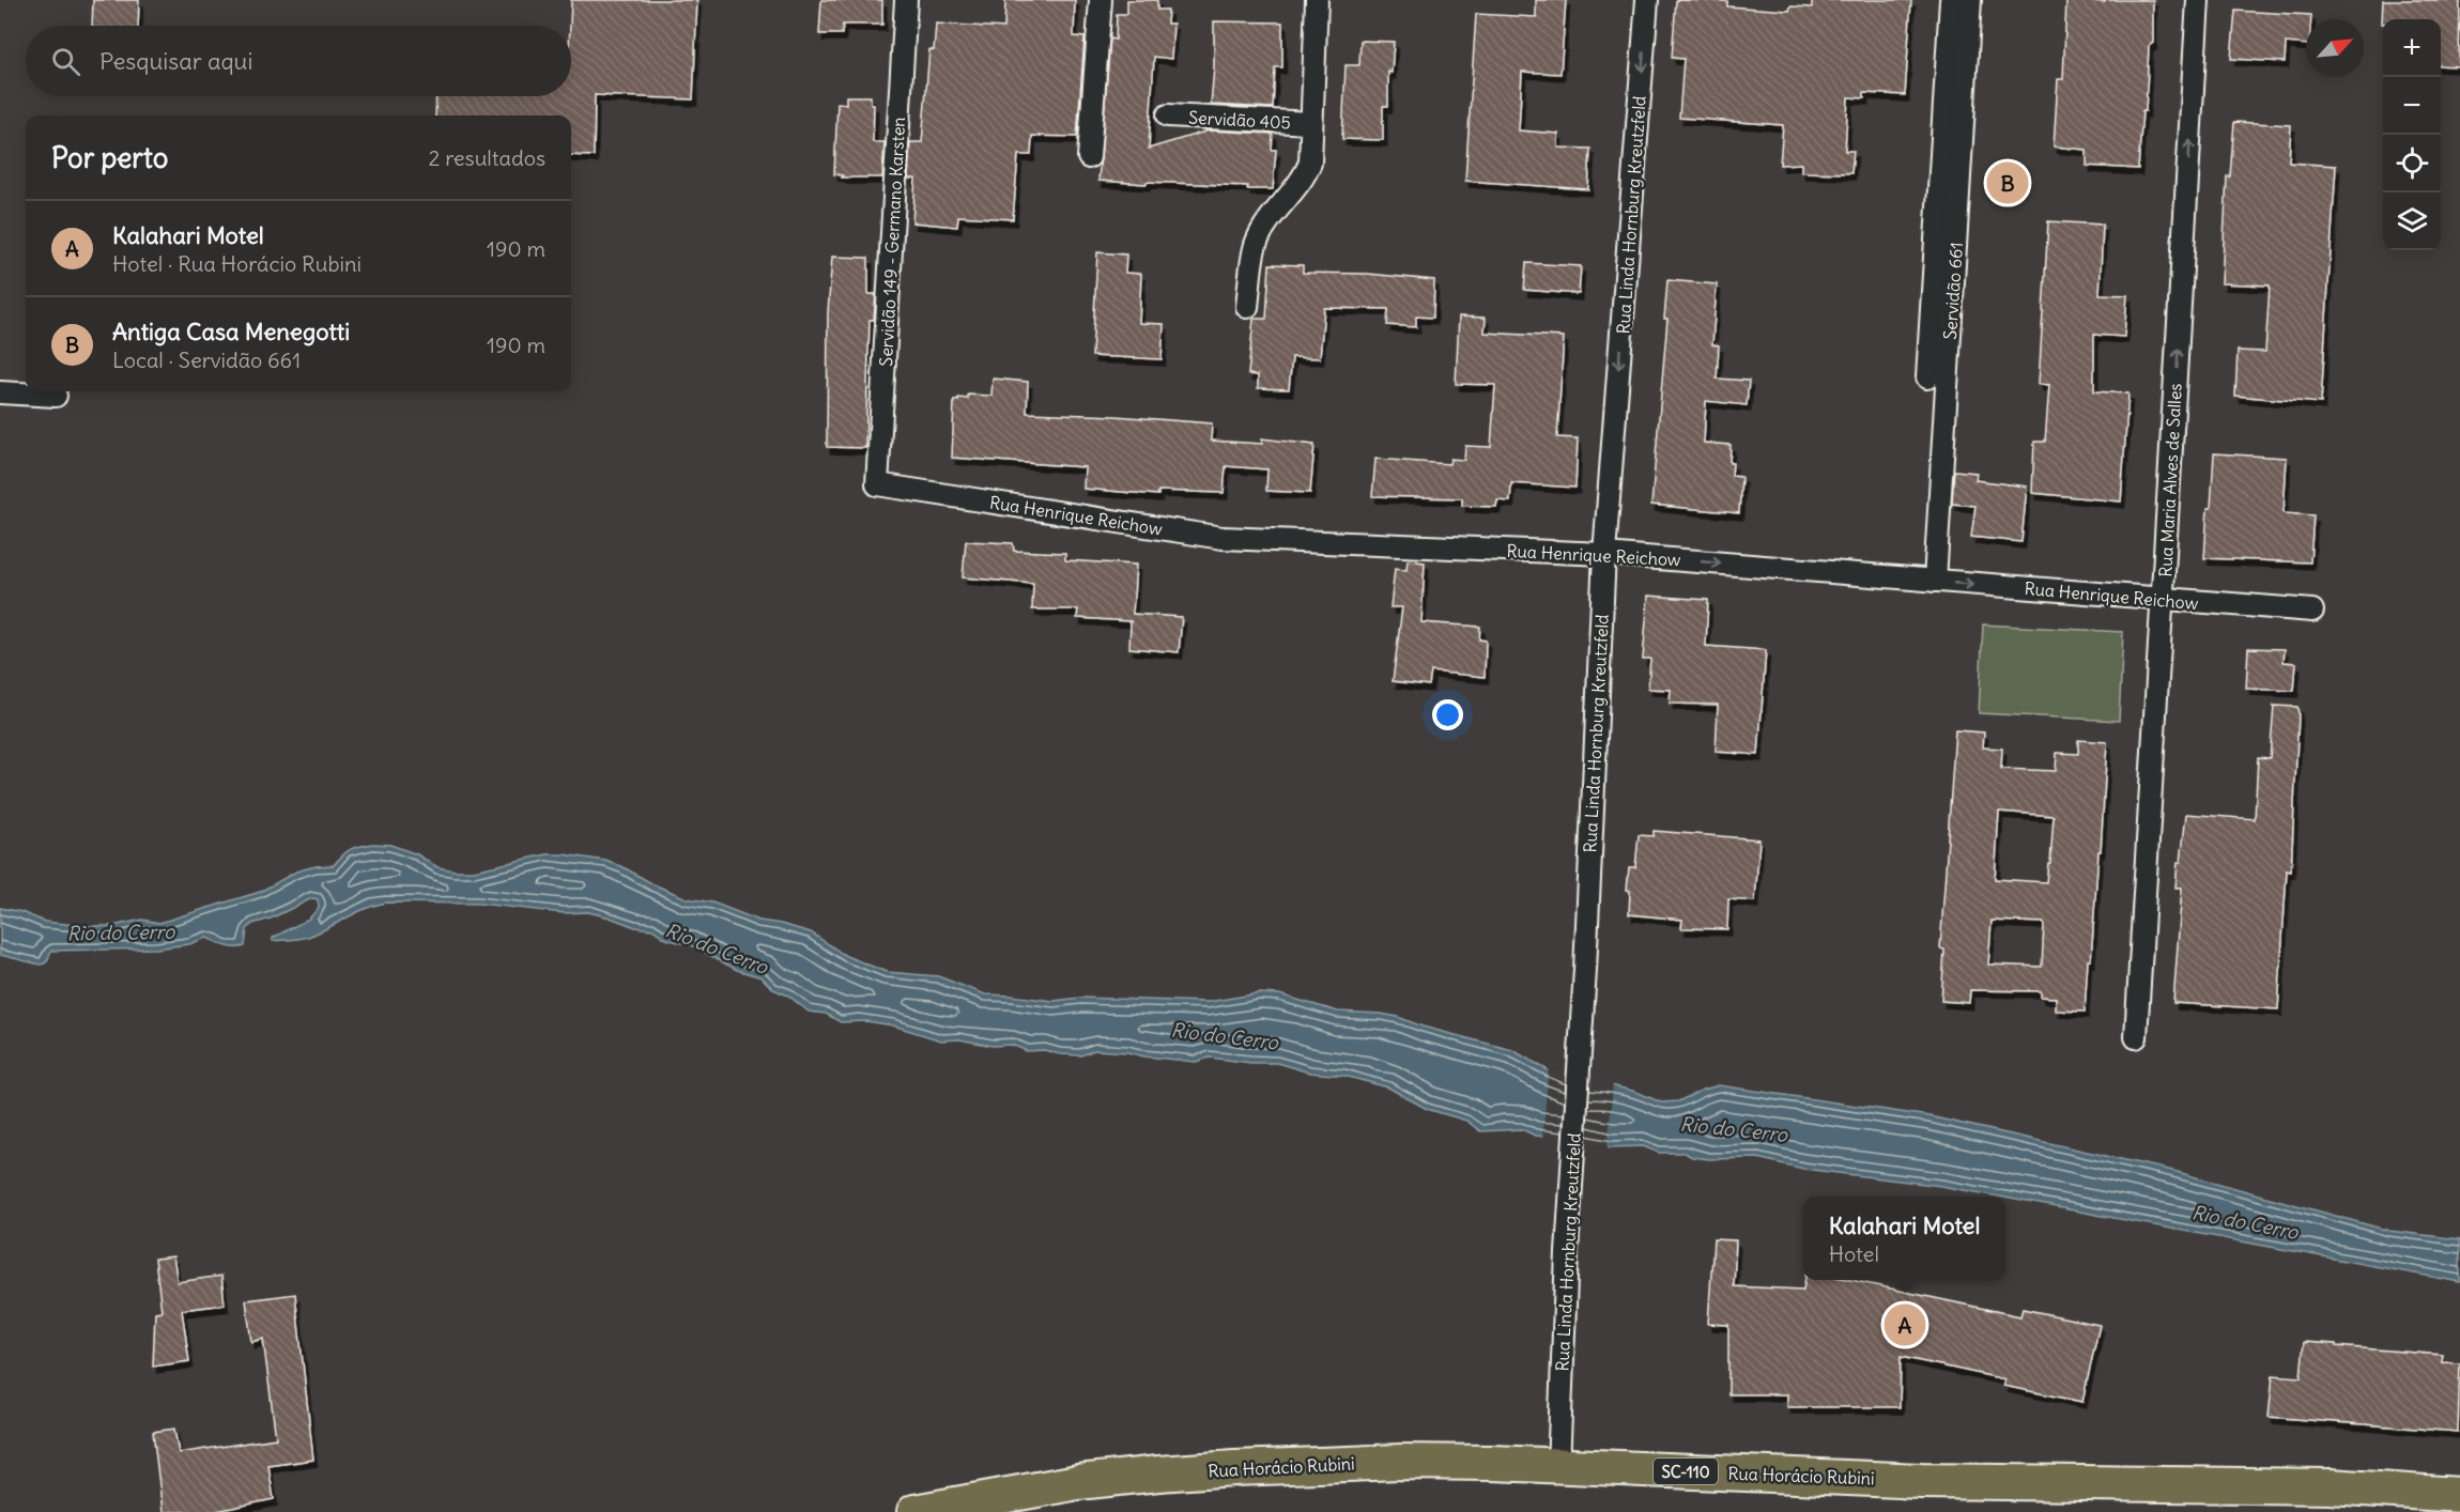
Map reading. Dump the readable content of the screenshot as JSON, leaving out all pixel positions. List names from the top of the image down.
{
  "streets": {
    "main road": ["Rua Horácio Rubini", "SC-110"],
    "street": [
      "Servidão 405",
      "Rua Linda Hornburg Kreutzfeld",
      "Servidão 149 - Germano Karsten",
      "Servidão 661",
      "Rua Maria Alves de Salles",
      "Rua Henrique Reichow"
    ]
  },
  "crossings": [
    ["Rua Linda Hornburg Kreutzfeld", "Rua Henrique Reichow"],
    ["Rua Linda Hornburg Kreutzfeld", "Rua Horácio Rubini"],
    ["Servidão 149 - Germano Karsten", "Rua Henrique Reichow"],
    ["Servidão 661", "Rua Henrique Reichow"],
    ["Rua Maria Alves de Salles", "Rua Henrique Reichow"]
  ],
  "one_way": ["Rua Linda Hornburg Kreutzfeld", "Rua Maria Alves de Salles", "Rua Henrique Reichow"],
  "water": ["Rio do Cerro"],
  "north": "top right",
  "page": {
    "map_buttons": ["+", "−"],
    "search": "Pesquisar aqui",
    "heading": ["Por perto", "2 resultados"],
    "pins": ["B", "A"],
    "list": [
      {
        "mark": "A",
        "name": "Kalahari Motel",
        "note": "Hotel · Rua Horácio Rubini",
        "value": "190 m"
      },
      {
        "mark": "B",
        "name": "Antiga Casa Menegotti",
        "note": "Local · Servidão 661",
        "value": "190 m"
      }
    ],
    "popup": ["Kalahari Motel", "Hotel"]
  }
}
